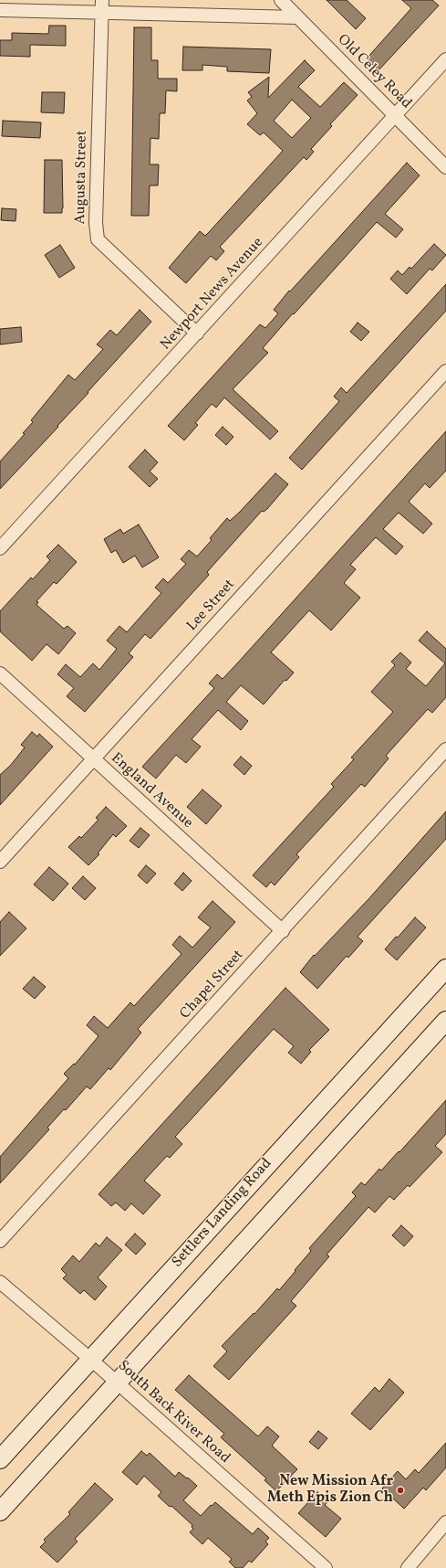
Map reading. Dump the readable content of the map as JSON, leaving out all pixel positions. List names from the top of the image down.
{
  "streets": {
    "main road": ["Settlers Landing Road"],
    "street": [
      "Old Celey Road",
      "Augusta Street",
      "Newport News Avenue",
      "Lee Street",
      "England Avenue",
      "Chapel Street",
      "South Back River Road"
    ]
  },
  "crossings": [
    ["Old Celey Road", "Newport News Avenue"],
    ["Augusta Street", "Newport News Avenue"],
    ["Lee Street", "England Avenue"],
    ["England Avenue", "Chapel Street"],
    ["Settlers Landing Road", "South Back River Road"]
  ],
  "places": ["New Mission Afr Meth Epis Zion Ch"]
}
